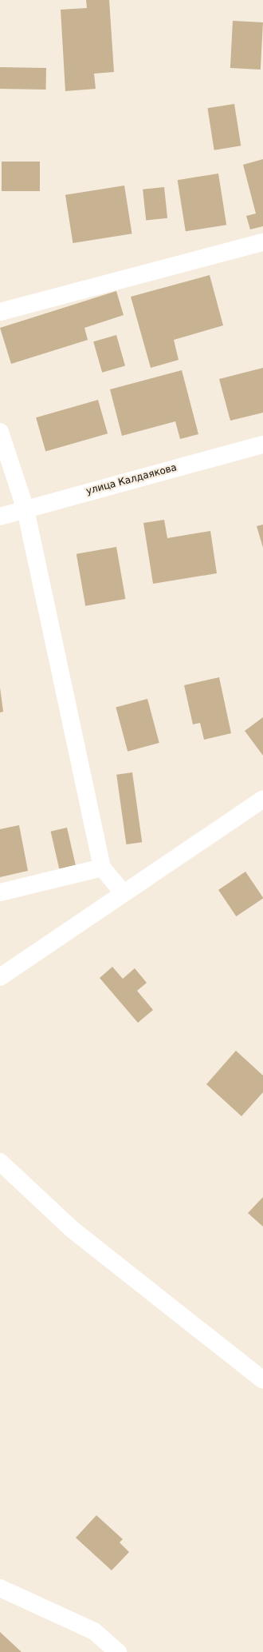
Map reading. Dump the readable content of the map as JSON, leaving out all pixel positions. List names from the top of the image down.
{
  "streets": {
    "street": ["улица Калдаякова"]
  }
}
